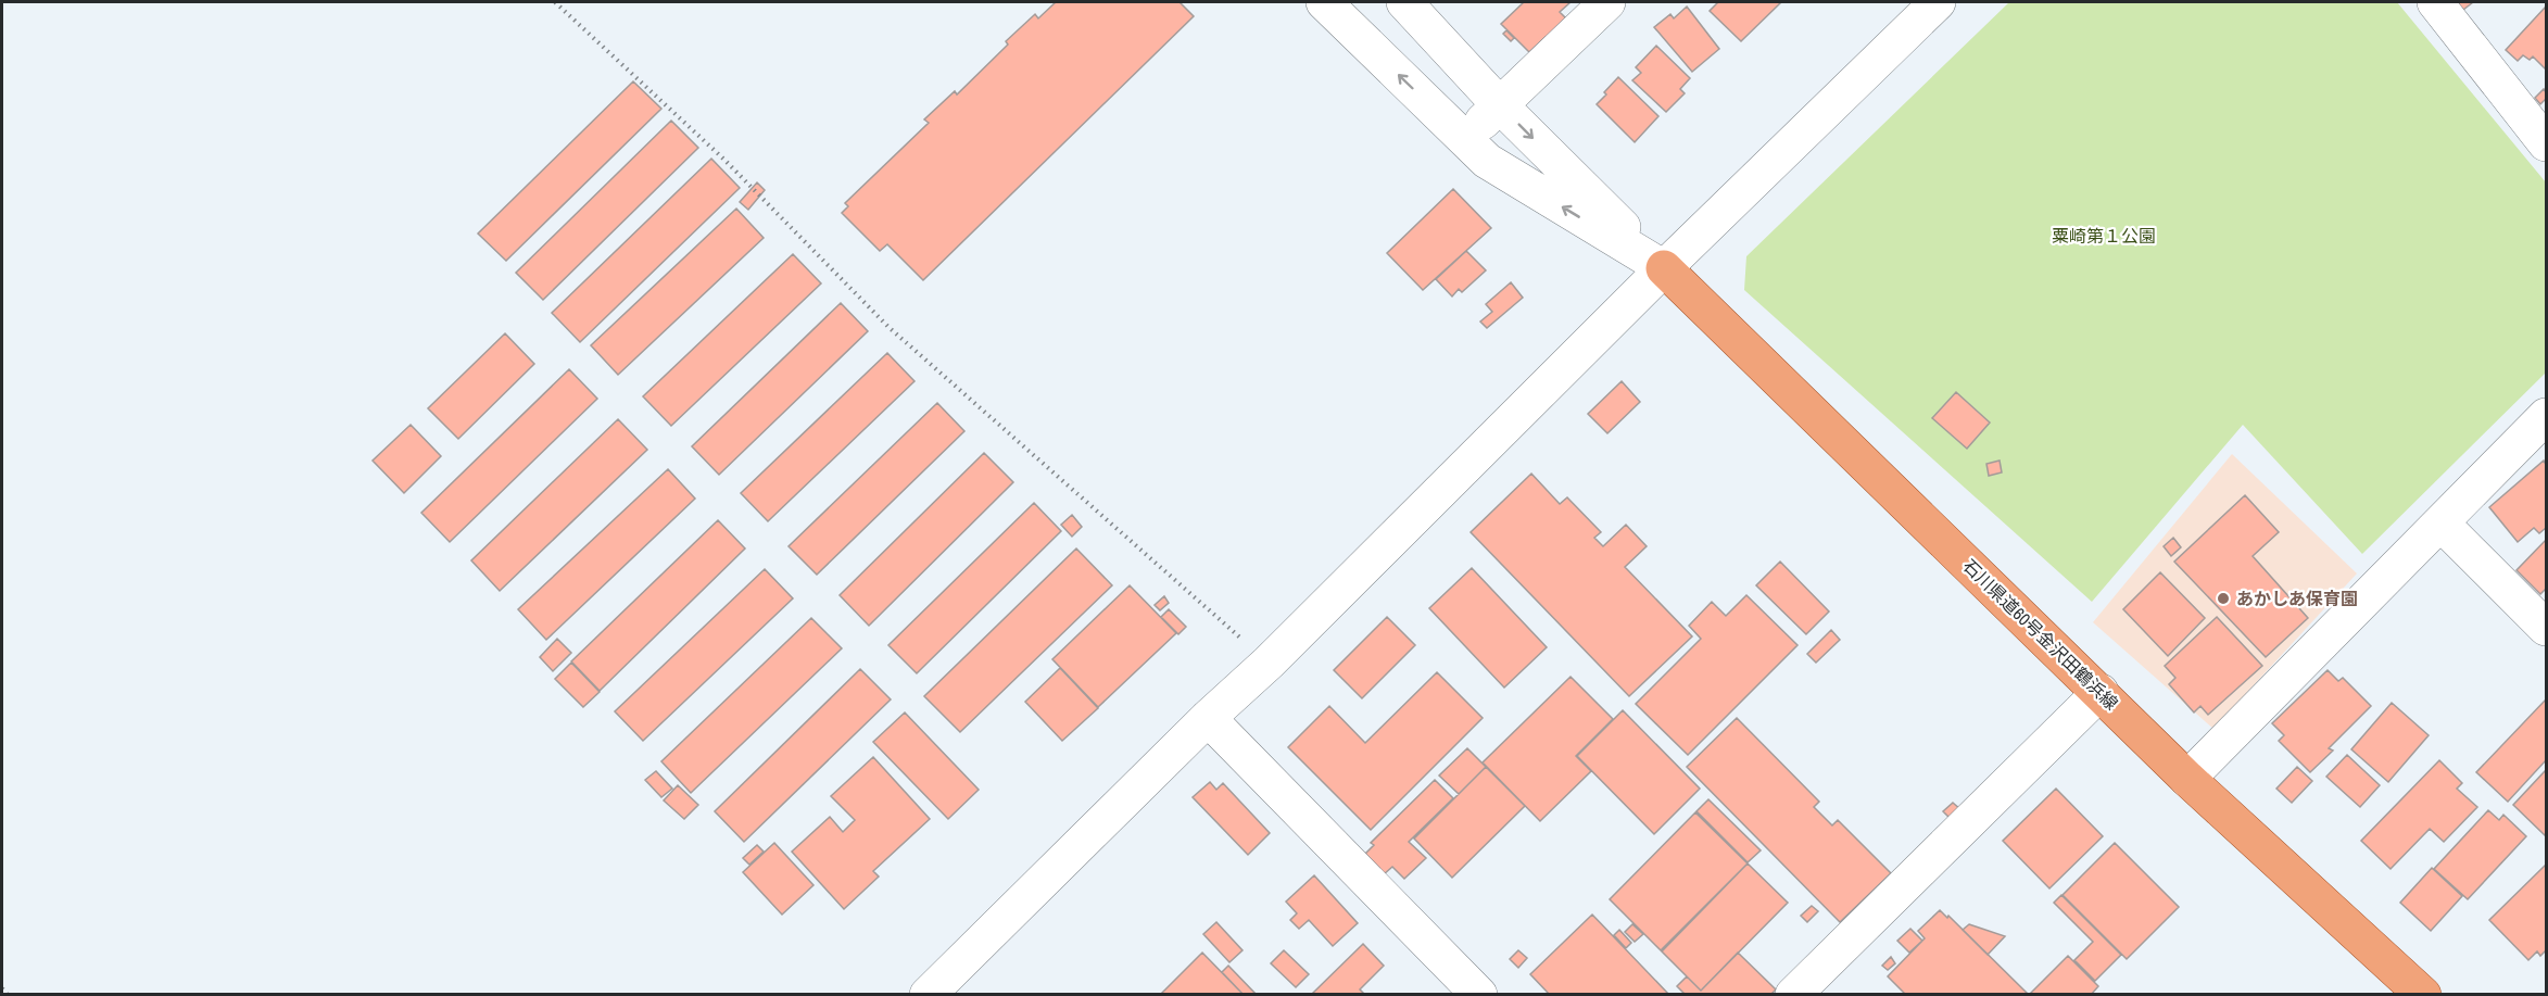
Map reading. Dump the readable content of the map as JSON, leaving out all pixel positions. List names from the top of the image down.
{
  "streets": {
    "main road": ["石川県道60号金沢田鶴浜線"]
  },
  "parks": ["粟崎第１公園"],
  "places": ["あかしあ保育園"]
}
